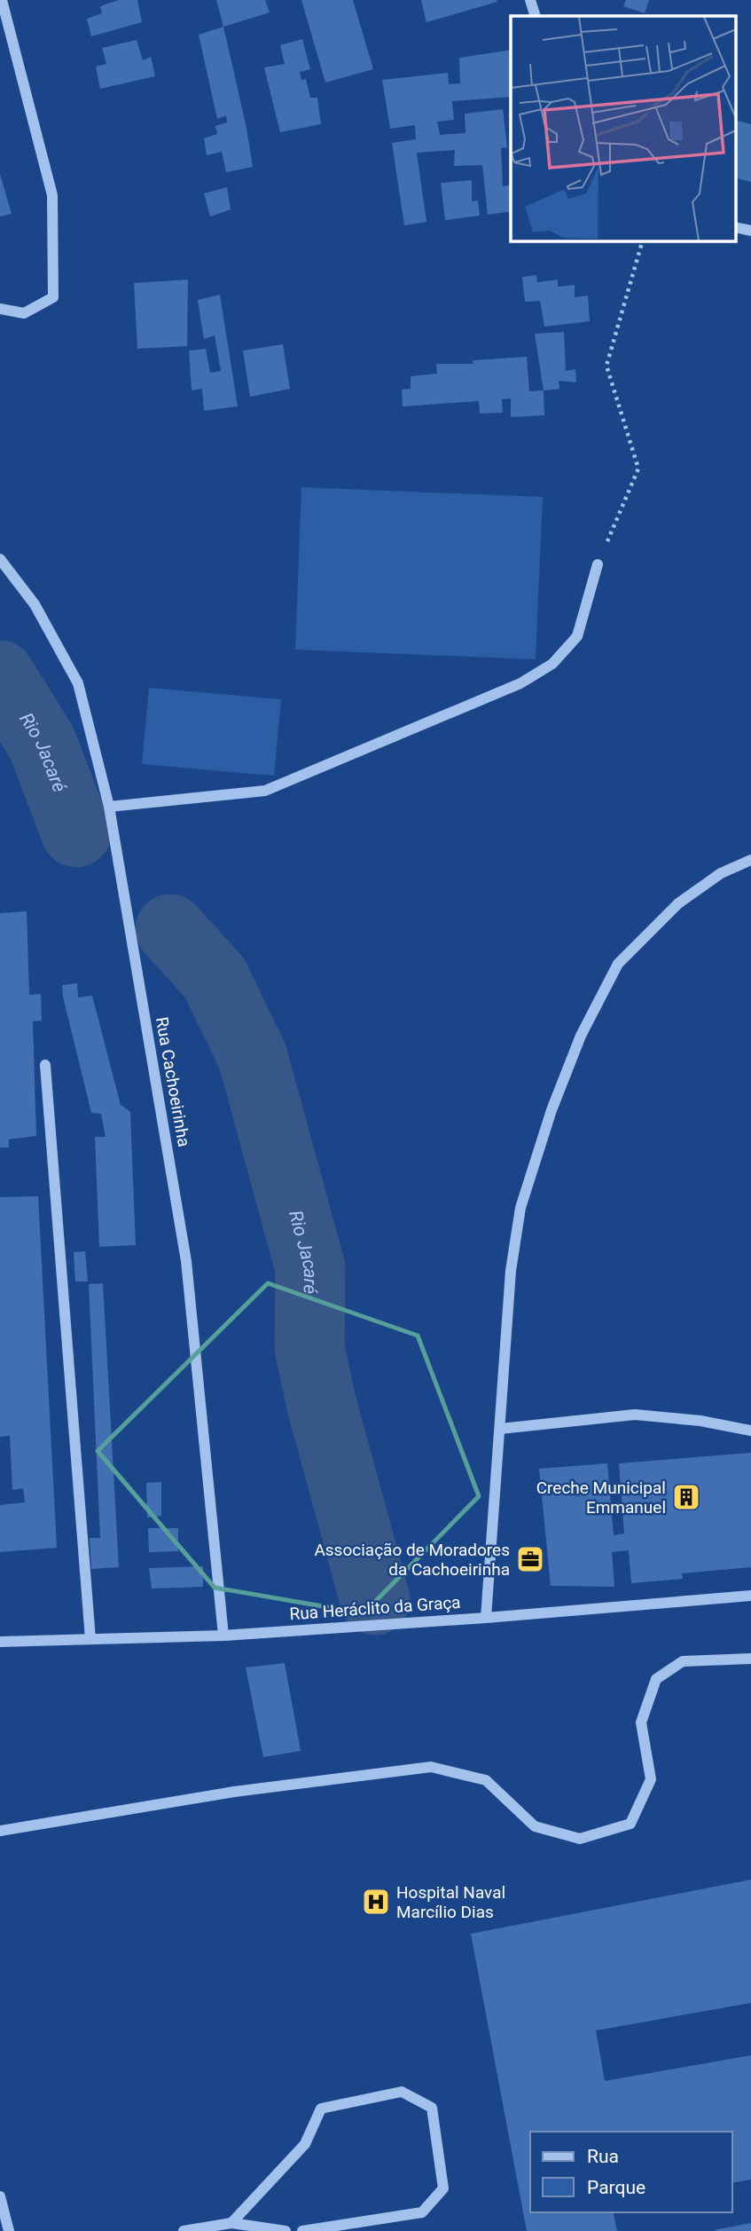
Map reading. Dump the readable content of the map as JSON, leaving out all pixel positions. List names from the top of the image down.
{
  "streets": {
    "street": ["Rua Cachoeirinha", "Rua Heráclito da Graça"]
  },
  "crossings": [
    ["Rua Cachoeirinha", "Rua Heráclito da Graça"]
  ],
  "water": ["Rio Jacaré"],
  "places": {
    "building": ["Creche Municipal Emmanuel"],
    "office": ["Associação de Moradores da Cachoeirinha"],
    "hospital": ["Hospital Naval Marcílio Dias"]
  },
  "legend": ["Rua", "Parque"]
}
